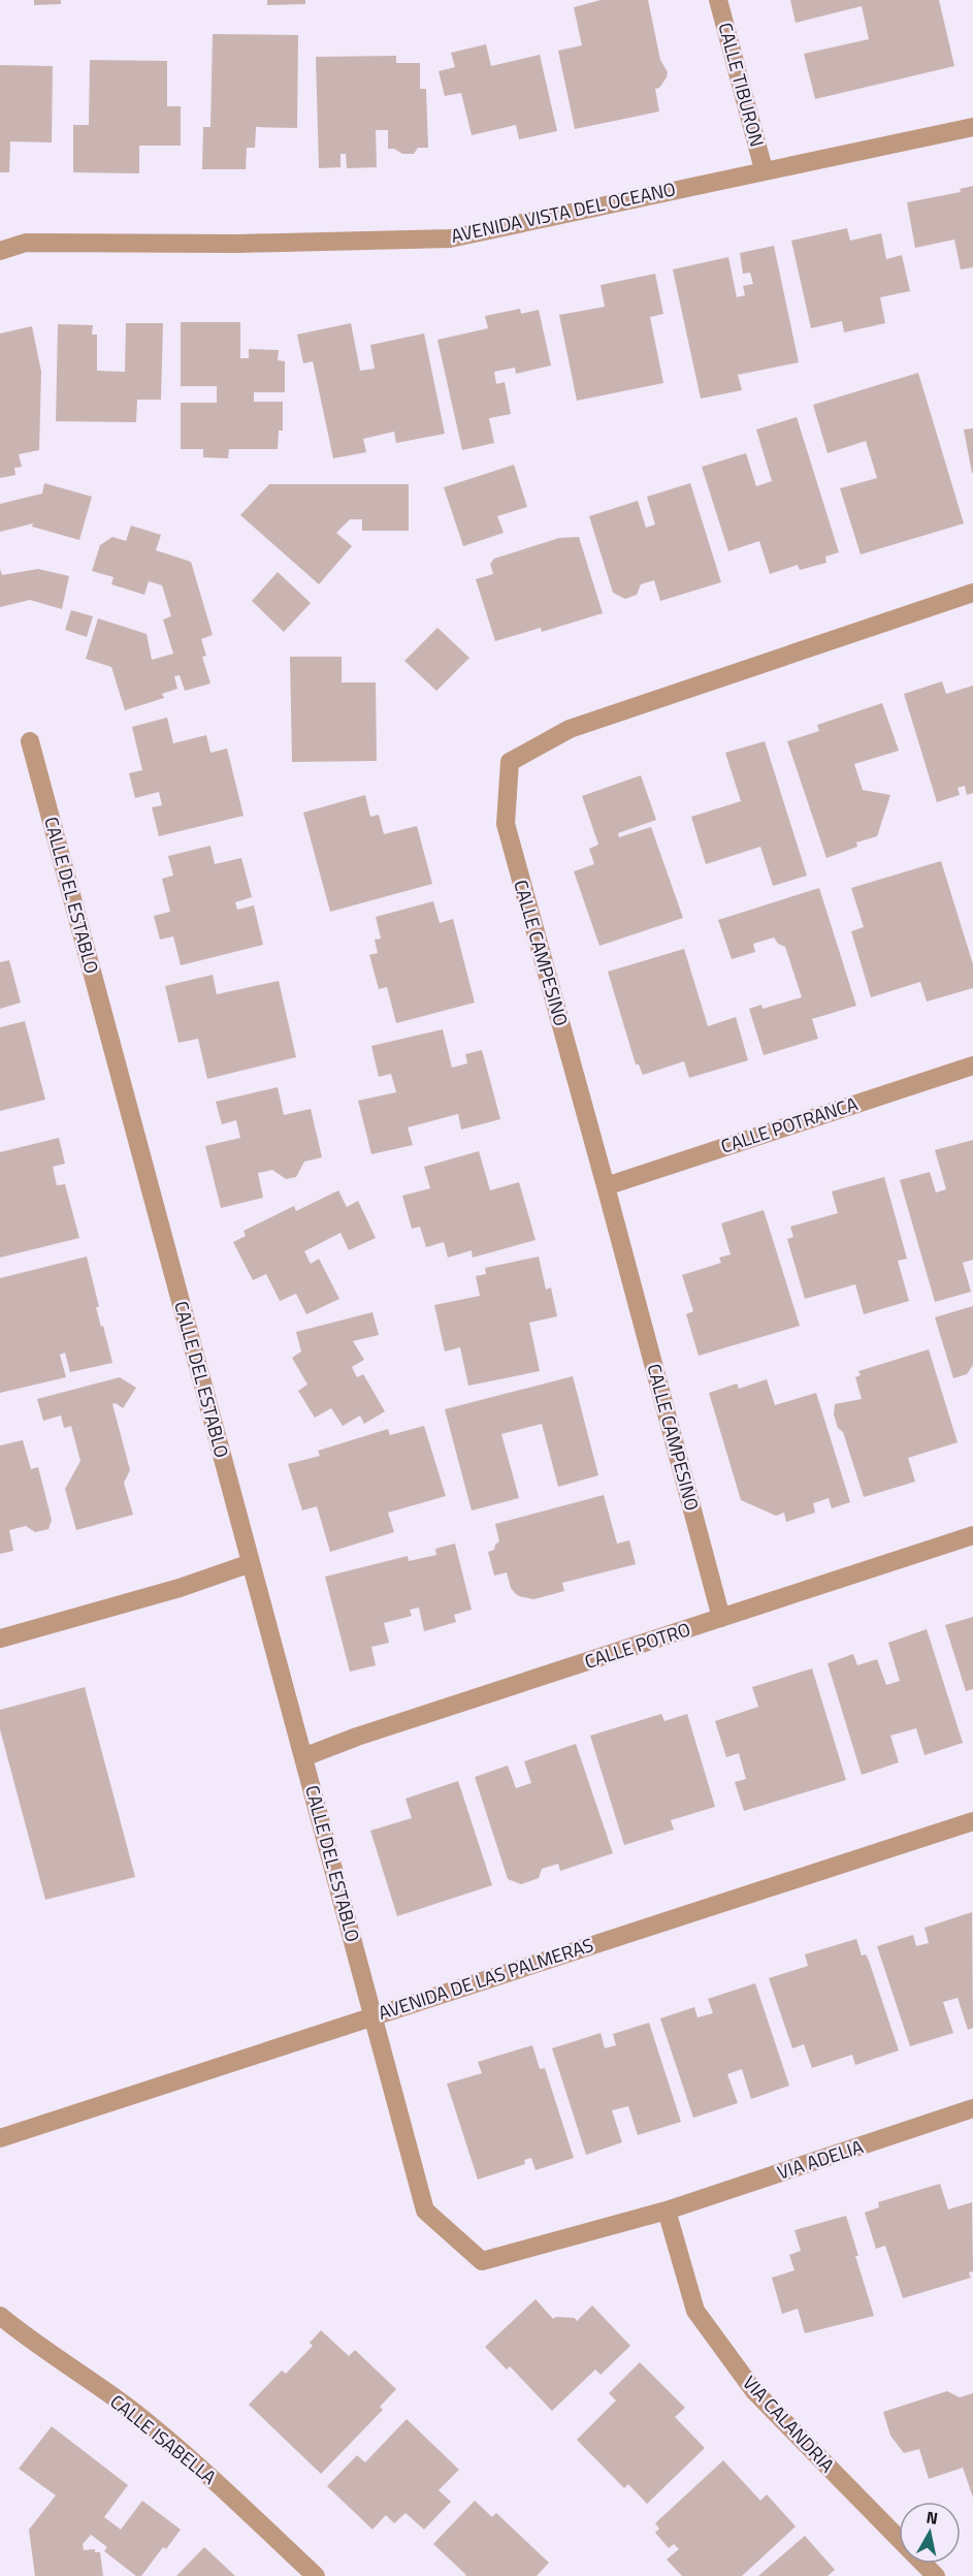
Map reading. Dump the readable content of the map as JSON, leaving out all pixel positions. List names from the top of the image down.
{
  "streets": {
    "street": [
      "CALLE TIBURON",
      "AVENIDA VISTA DEL OCEANO",
      "CALLE DEL ESTABLO",
      "CALLE CAMPESINO",
      "CALLE POTRANCA",
      "CALLE POTRO",
      "AVENIDA DE LAS PALMERAS",
      "VIA ADELIA",
      "VIA CALANDRIA",
      "CALLE ISABELLA"
    ]
  },
  "crossings": [
    ["CALLE TIBURON", "AVENIDA VISTA DEL OCEANO"],
    ["CALLE DEL ESTABLO", "CALLE POTRO"],
    ["CALLE DEL ESTABLO", "AVENIDA DE LAS PALMERAS"],
    ["CALLE DEL ESTABLO", "VIA ADELIA"],
    ["CALLE DEL ESTABLO", "VIA CALANDRIA"],
    ["CALLE CAMPESINO", "CALLE POTRANCA"],
    ["CALLE CAMPESINO", "CALLE POTRO"],
    ["VIA ADELIA", "VIA CALANDRIA"]
  ],
  "north": "top"
}
